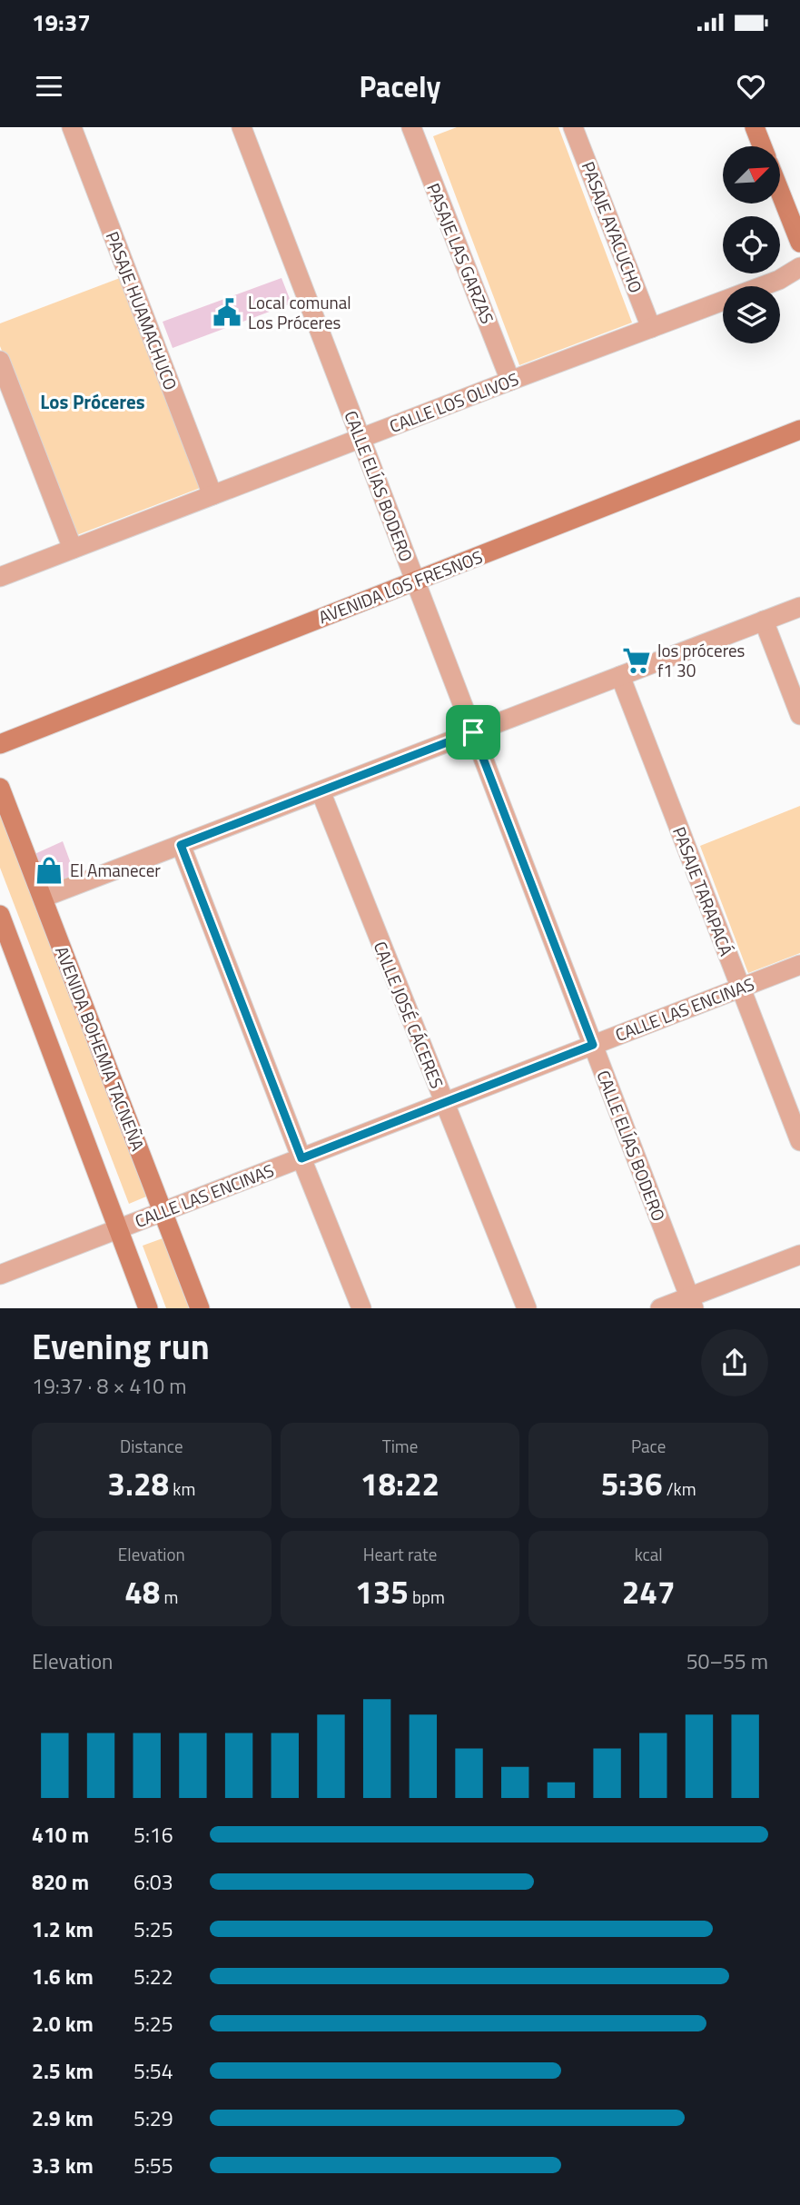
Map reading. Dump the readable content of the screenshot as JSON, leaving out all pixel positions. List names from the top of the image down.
{
  "streets": {
    "main road": ["AVENIDA LOS FRESNOS", "AVENIDA BOHEMIA TACNEÑA"],
    "street": [
      "PASAJE AYACUCHO",
      "PASAJE LAS GARZAS",
      "PASAJE HUAMACHUCO",
      "CALLE LOS OLIVOS",
      "CALLE ELÍAS BODERO",
      "PASAJE TARAPACÁ",
      "CALLE LAS ENCINAS",
      "CALLE JOSÉ CÁCERES"
    ]
  },
  "crossings": [
    ["PASAJE AYACUCHO", "CALLE LOS OLIVOS"],
    ["PASAJE LAS GARZAS", "CALLE LOS OLIVOS"],
    ["PASAJE HUAMACHUCO", "CALLE LOS OLIVOS"],
    ["CALLE LOS OLIVOS", "CALLE ELÍAS BODERO"],
    ["CALLE ELÍAS BODERO", "AVENIDA LOS FRESNOS"],
    ["CALLE ELÍAS BODERO", "CALLE LAS ENCINAS"],
    ["PASAJE TARAPACÁ", "CALLE LAS ENCINAS"],
    ["CALLE LAS ENCINAS", "CALLE JOSÉ CÁCERES"],
    ["CALLE LAS ENCINAS", "AVENIDA BOHEMIA TACNEÑA"]
  ],
  "districts": ["Los Próceres"],
  "places": {
    "public building": ["Local comunal Los Próceres"],
    "supermarket": ["los próceres f1 30"],
    "shop": ["El Amanecer"]
  },
  "north": "top right",
  "page": {
    "status": "19:37",
    "header": "Pacely",
    "heading": ["Evening run", "19:37 · 8 × 410 m"],
    "stats": [
      ["Distance", "3.28 km"],
      ["Time", "18:22"],
      ["Pace", "5:36 /km"],
      ["Elevation", "48 m"],
      ["Heart rate", "135 bpm"],
      ["kcal", "247"]
    ],
    "chart": ["Elevation", "50–55 m"],
    "list": [
      {
        "name": "410 m",
        "note": "5:16"
      },
      {
        "name": "820 m",
        "note": "6:03"
      },
      {
        "name": "1.2 km",
        "note": "5:25"
      },
      {
        "name": "1.6 km",
        "note": "5:22"
      },
      {
        "name": "2.0 km",
        "note": "5:25"
      },
      {
        "name": "2.5 km",
        "note": "5:54"
      },
      {
        "name": "2.9 km",
        "note": "5:29"
      },
      {
        "name": "3.3 km",
        "note": "5:55"
      }
    ]
  }
}
